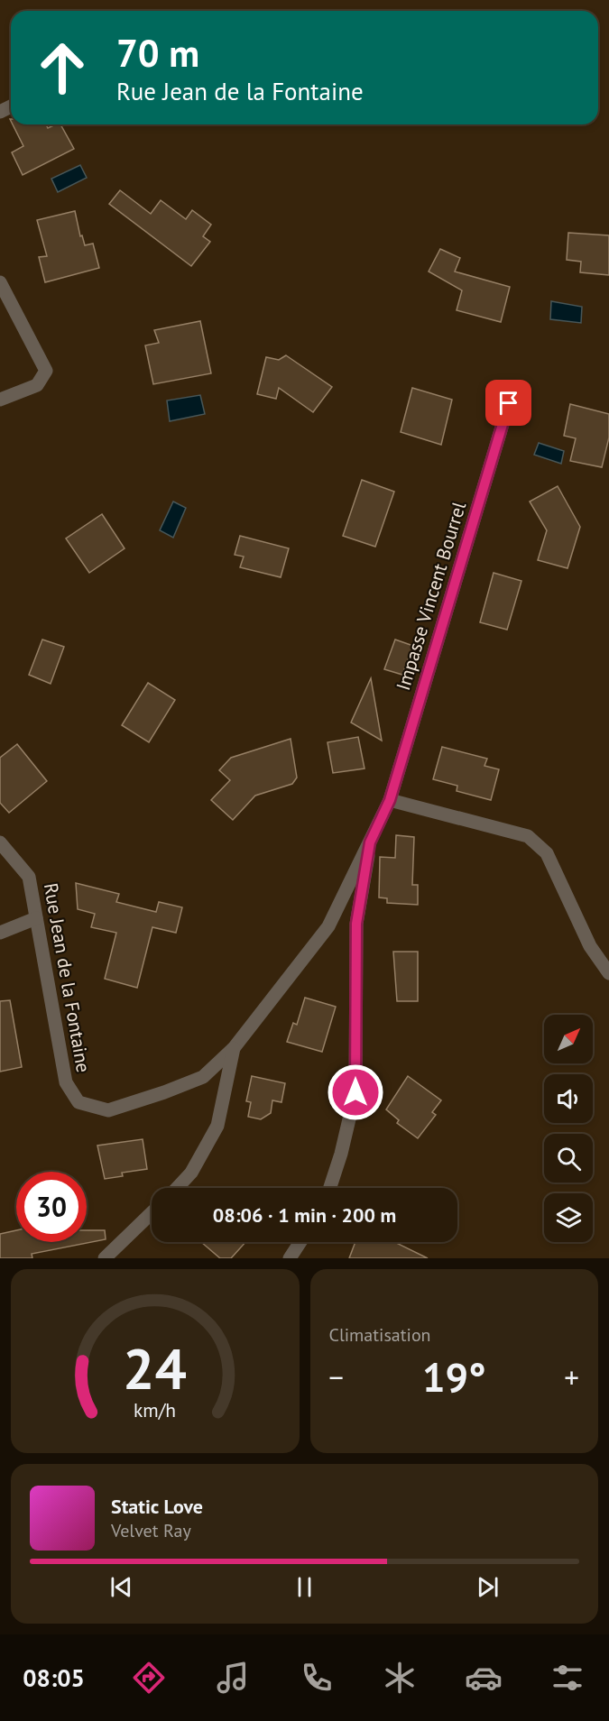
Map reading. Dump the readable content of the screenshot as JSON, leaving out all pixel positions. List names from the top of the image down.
{
  "streets": {
    "street": ["Impasse Vincent Bourrel", "Rue Jean de la Fontaine"]
  },
  "crossings": [
    ["Impasse Vincent Bourrel", "Rue Jean de la Fontaine"]
  ],
  "north": "top right",
  "page": {
    "turn": ["70 m", "Rue Jean de la Fontaine"],
    "limit": "30",
    "trip": "08:06 · 1 min · 200 m",
    "tile": "Climatisation",
    "heat": ["−", "19°", "+"],
    "song": ["Static Love", "Velvet Ray"],
    "tabs": "08:05",
    "gauge": ["24", "km/h"]
  }
}
